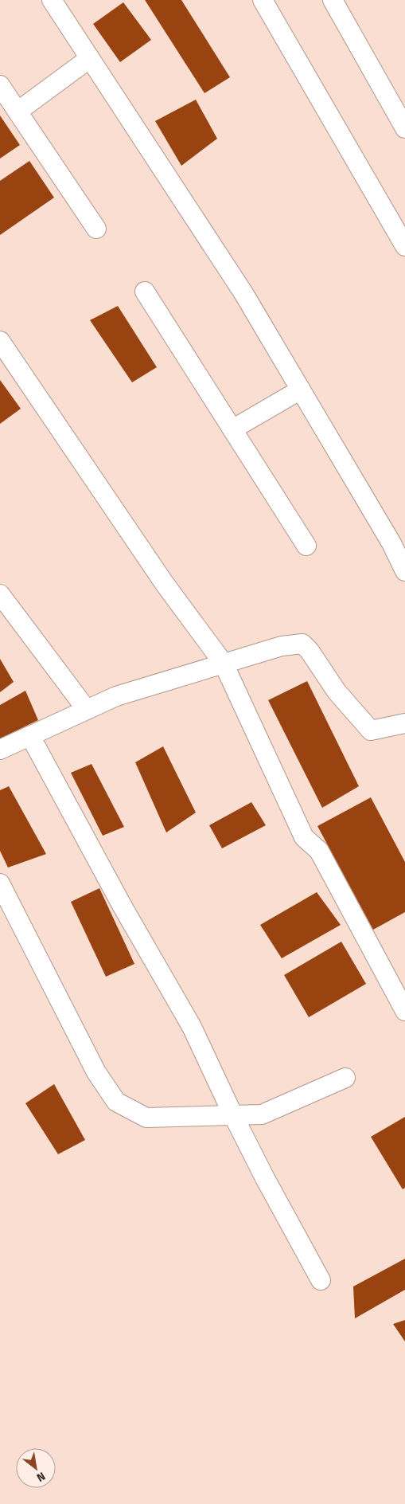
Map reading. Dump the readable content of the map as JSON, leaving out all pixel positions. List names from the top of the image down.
{
  "north": "bottom right"
}
